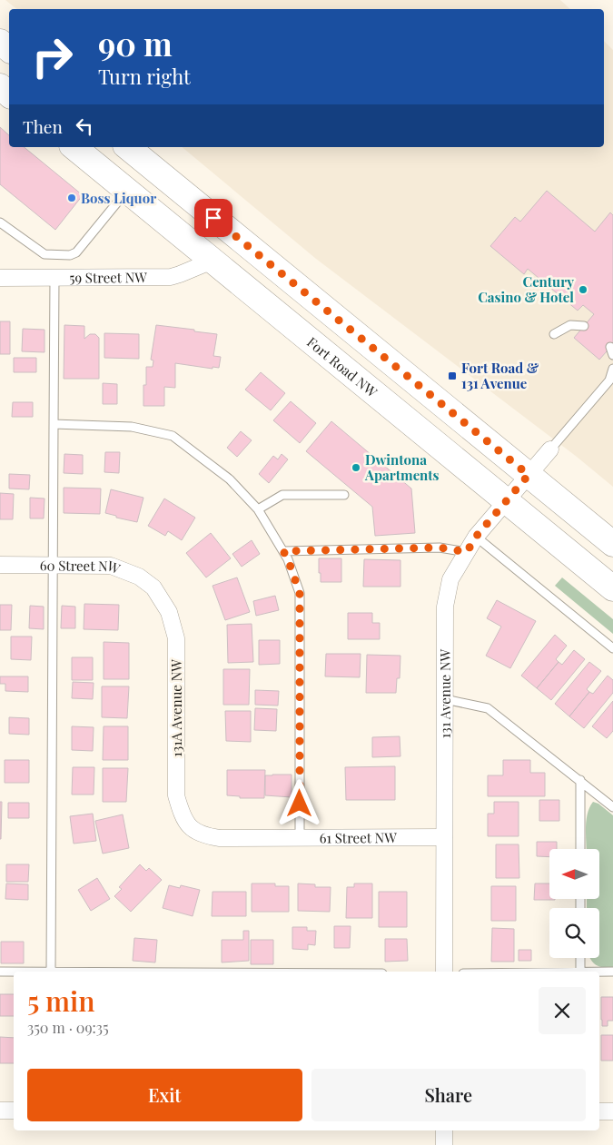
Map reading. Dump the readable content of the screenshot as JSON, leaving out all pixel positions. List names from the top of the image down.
{
  "streets": {
    "main road": ["Fort Road NW"],
    "street": [
      "59 Street NW",
      "60 Street NW",
      "131 Avenue NW",
      "131A Avenue NW",
      "61 Street NW"
    ]
  },
  "crossings": [
    ["59 Street NW", "Fort Road NW"],
    ["Fort Road NW", "131 Avenue NW"],
    ["60 Street NW", "131A Avenue NW"],
    ["131 Avenue NW", "61 Street NW"],
    ["131A Avenue NW", "61 Street NW"]
  ],
  "places": {
    "other": ["Boss Liquor", "Century Casino & Hotel", "Dwintona Apartments"],
    "transit": ["Fort Road & 131 Avenue"]
  },
  "north": "left",
  "page": {
    "turn": ["90 m", "Turn right"],
    "then": "Then",
    "heading": ["5 min", "350 m · 09:35"],
    "buttons": ["Exit", "Share"]
  }
}
